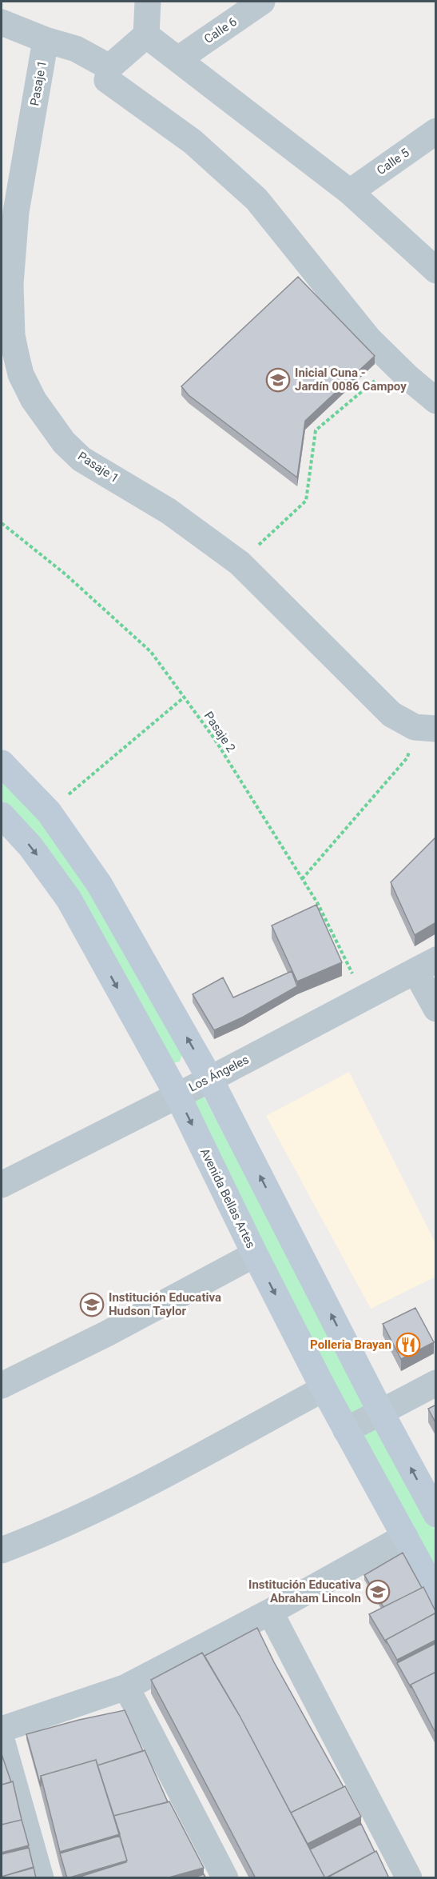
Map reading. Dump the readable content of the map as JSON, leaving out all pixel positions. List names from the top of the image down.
{
  "streets": {
    "street": [
      "Calle 6",
      "Pasaje 1",
      "Calle 5",
      "Los Ángeles",
      "Avenida Bellas Artes"
    ],
    "path": ["Pasaje 2"]
  },
  "crossings": [
    ["Pasaje 2", "Los Ángeles"],
    ["Los Ángeles", "Avenida Bellas Artes"]
  ],
  "places": {
    "school or university": ["Inicial Cuna - Jardín 0086 Campoy", "Institución Educativa Hudson Taylor", "Institución Educativa Abraham Lincoln"],
    "restaurant": ["Polleria Brayan"]
  }
}
